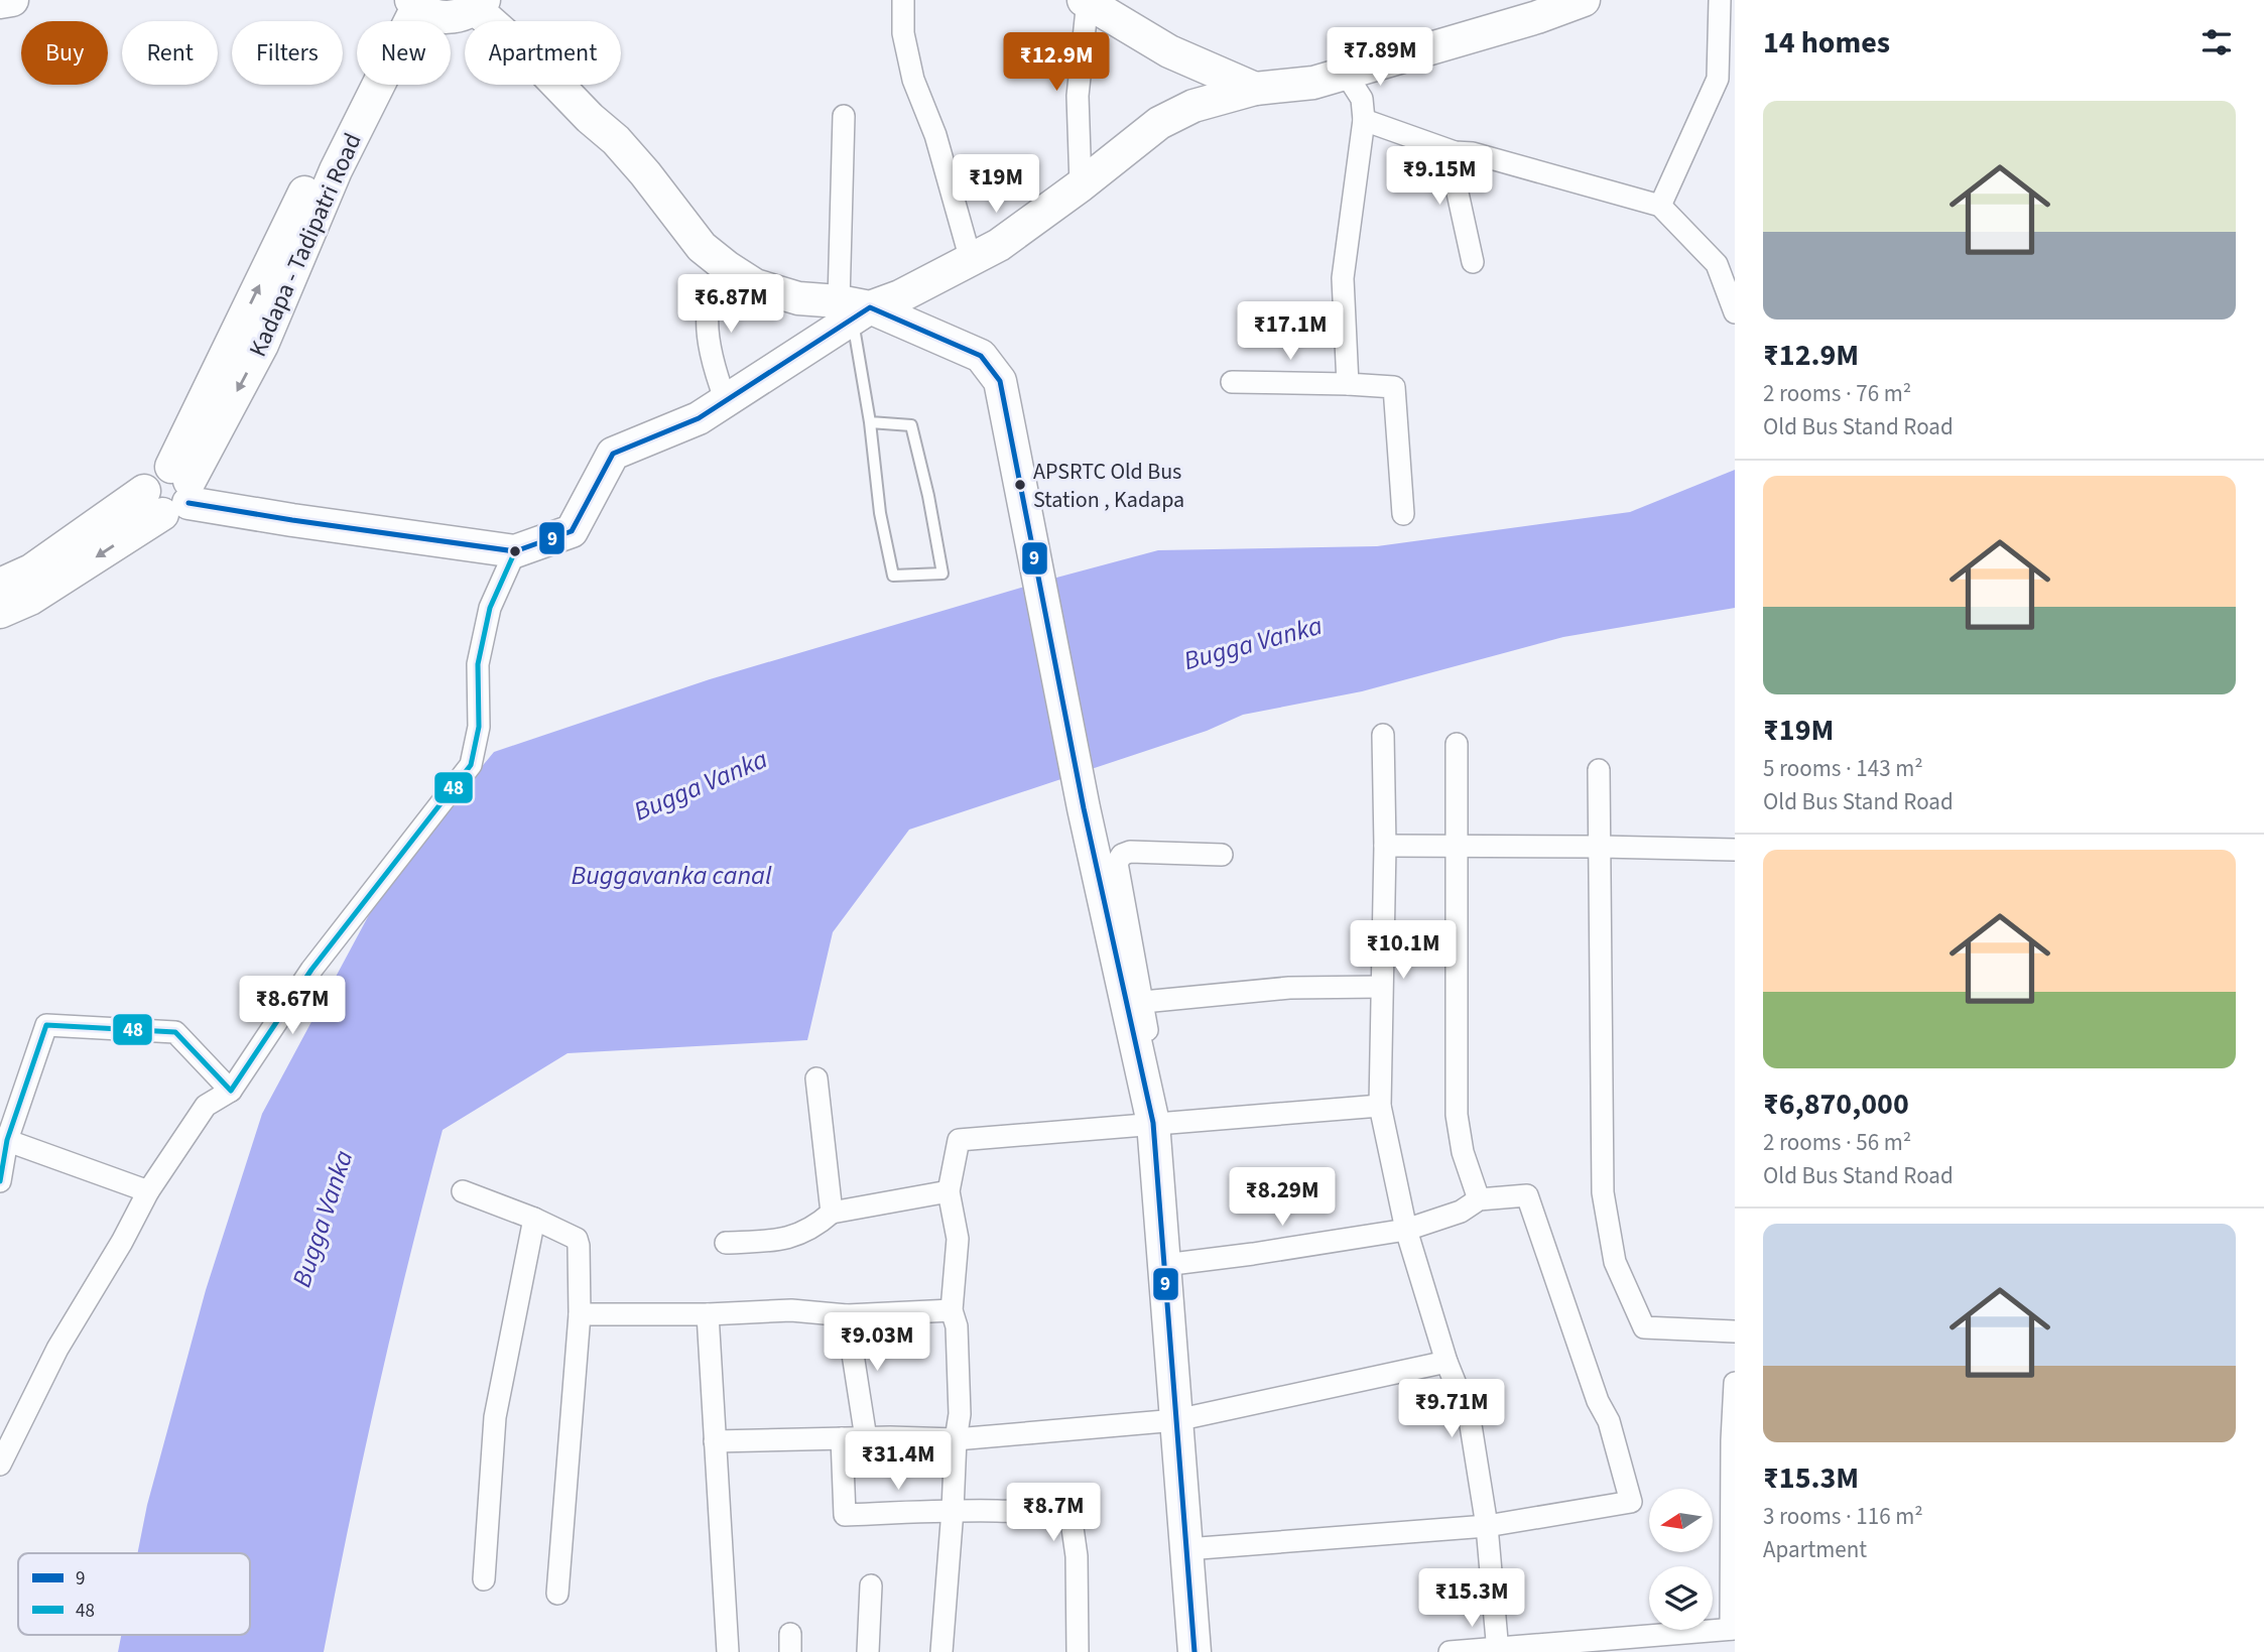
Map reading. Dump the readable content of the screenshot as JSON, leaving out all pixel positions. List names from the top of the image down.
{
  "streets": {
    "street": ["Kadapa - Tadipatri Road"]
  },
  "water": ["Bugga Vanka", "Buggavanka canal"],
  "places": ["APSRTC Old Bus Station , Kadapa"],
  "lines": ["transit line 9", "transit line 48"],
  "legend": ["9", "48"],
  "north": "left",
  "page": {
    "heading": "14 homes",
    "chip": [
      "Buy",
      "Rent",
      "Filters",
      "New",
      "Apartment"
    ],
    "price": [
      "₹7.89M",
      "₹12.9M",
      "₹9.15M",
      "₹19M",
      "₹6.87M",
      "₹17.1M",
      "₹10.1M",
      "₹8.67M",
      "₹8.29M",
      "₹9.03M",
      "₹9.71M",
      "₹31.4M",
      "₹8.7M",
      "₹15.3M"
    ],
    "list": [
      {
        "name": "₹12.9M",
        "note": "2 rooms · 76 m² · Old Bus Stand Road"
      },
      {
        "name": "₹19M",
        "note": "5 rooms · 143 m² · Old Bus Stand Road"
      },
      {
        "name": "₹6,870,000",
        "note": "2 rooms · 56 m² · Old Bus Stand Road"
      },
      {
        "name": "₹15.3M",
        "note": "3 rooms · 116 m² · Apartment"
      }
    ]
  }
}
